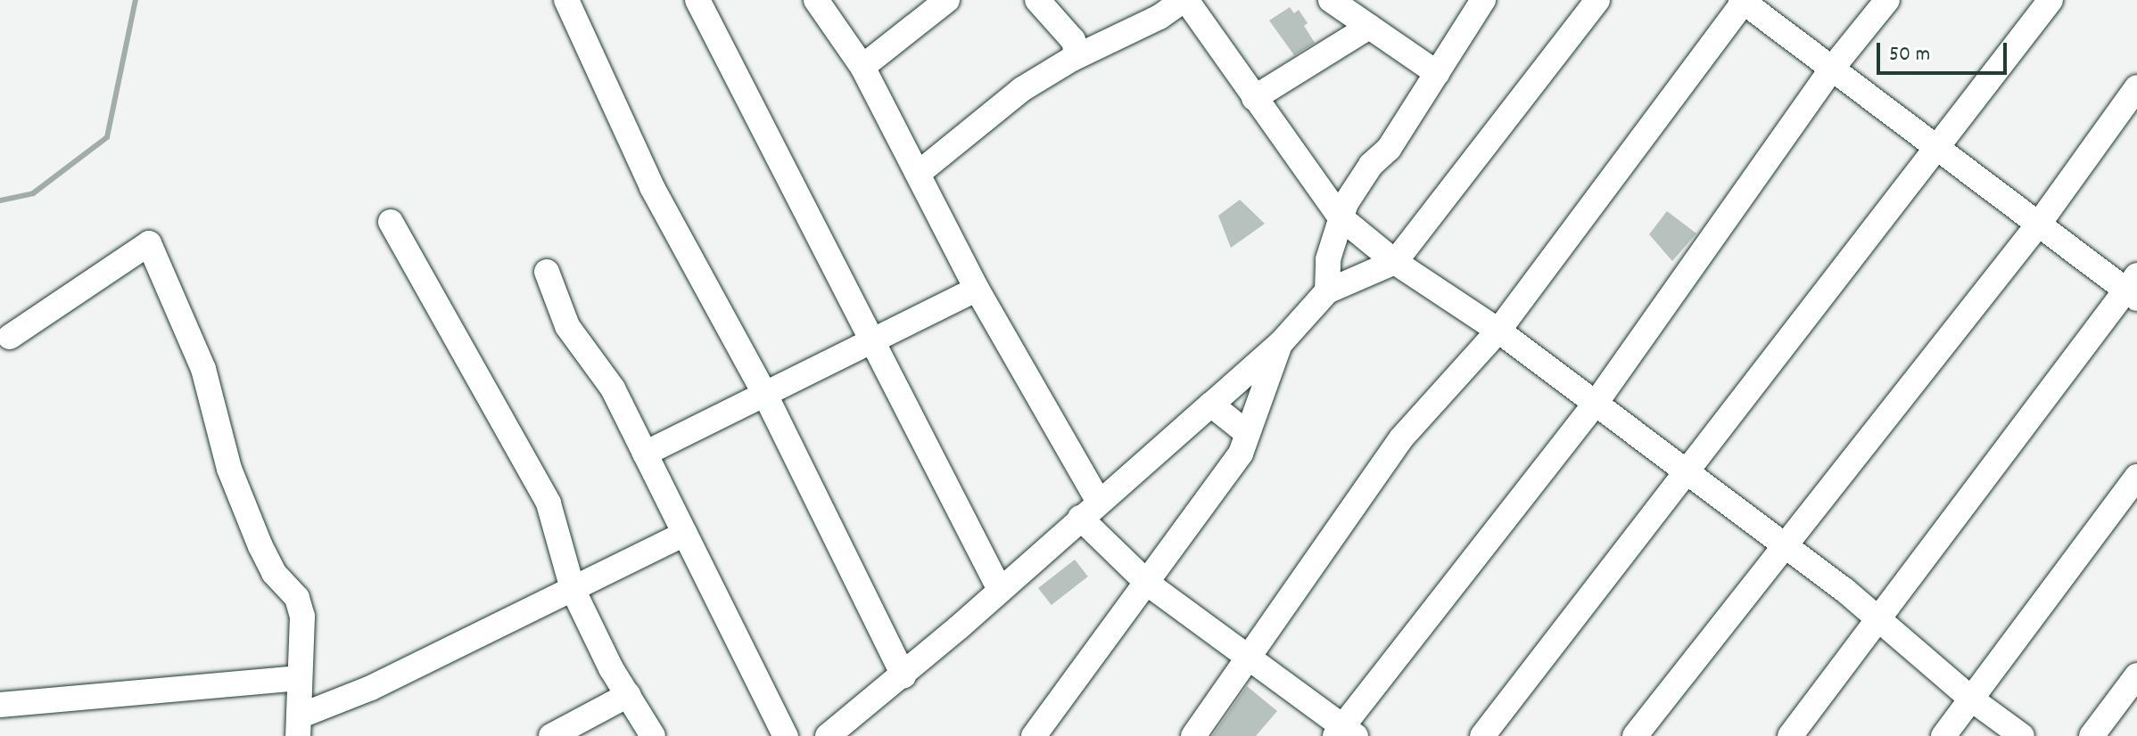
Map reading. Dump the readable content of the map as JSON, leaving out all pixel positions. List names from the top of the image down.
{
  "scale_bar": "50 m"
}
